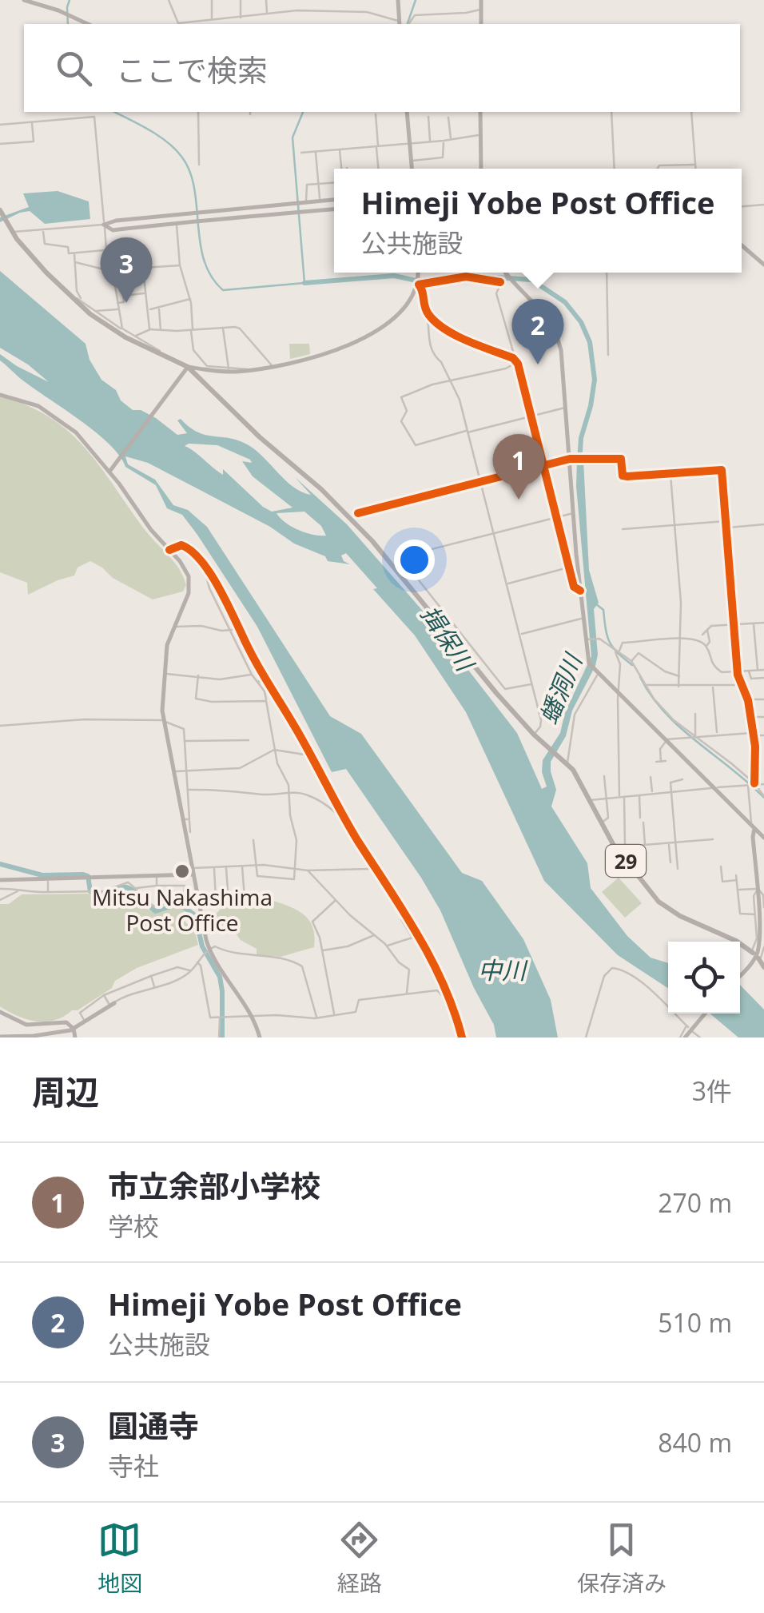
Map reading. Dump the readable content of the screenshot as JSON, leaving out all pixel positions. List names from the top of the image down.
{
  "streets": {
    "main road": ["29"]
  },
  "water": ["揖保川", "蟠洞川", "中川"],
  "places": ["Mitsu Nakashima Post Office"],
  "page": {
    "search": "ここで検索",
    "popup": ["Himeji Yobe Post Office", "公共施設"],
    "pins": ["3", "2", "1"],
    "heading": ["周辺", "3件"],
    "list": [
      {
        "mark": "1",
        "name": "市立余部小学校",
        "note": "学校",
        "value": "270 m"
      },
      {
        "mark": "2",
        "name": "Himeji Yobe Post Office",
        "note": "公共施設",
        "value": "510 m"
      },
      {
        "mark": "3",
        "name": "圓通寺",
        "note": "寺社",
        "value": "840 m"
      }
    ],
    "nav": ["地図", "経路", "保存済み"]
  }
}
